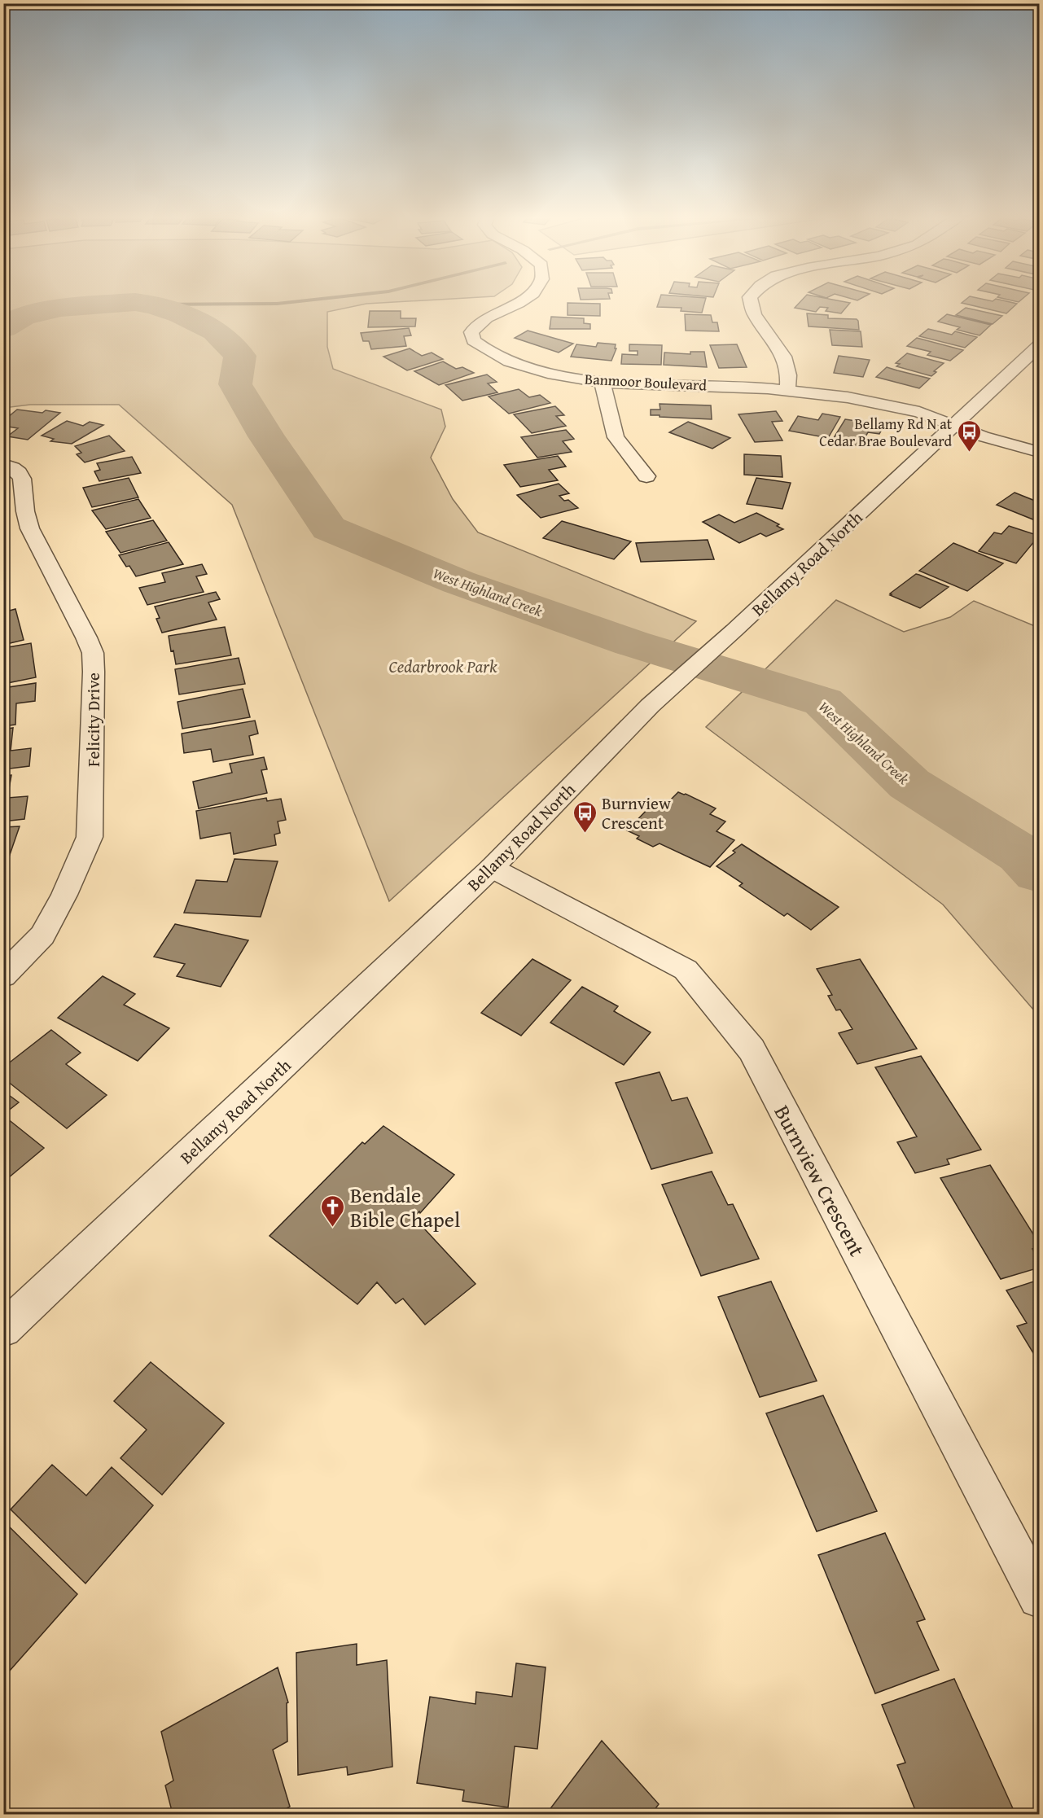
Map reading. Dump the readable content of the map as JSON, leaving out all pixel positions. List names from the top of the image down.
{
  "streets": {
    "street": [
      "Banmoor Boulevard",
      "Bellamy Road North",
      "Felicity Drive",
      "Burnview Crescent"
    ]
  },
  "crossings": [
    ["Banmoor Boulevard", "Bellamy Road North"],
    ["Bellamy Road North", "Burnview Crescent"]
  ],
  "water": ["West Highland Creek"],
  "parks": ["Cedarbrook Park"],
  "places": {
    "bus stop": ["Bellamy Rd N at Cedar Brae Boulevard", "Burnview Crescent"],
    "church": ["Bendale Bible Chapel"]
  }
}
